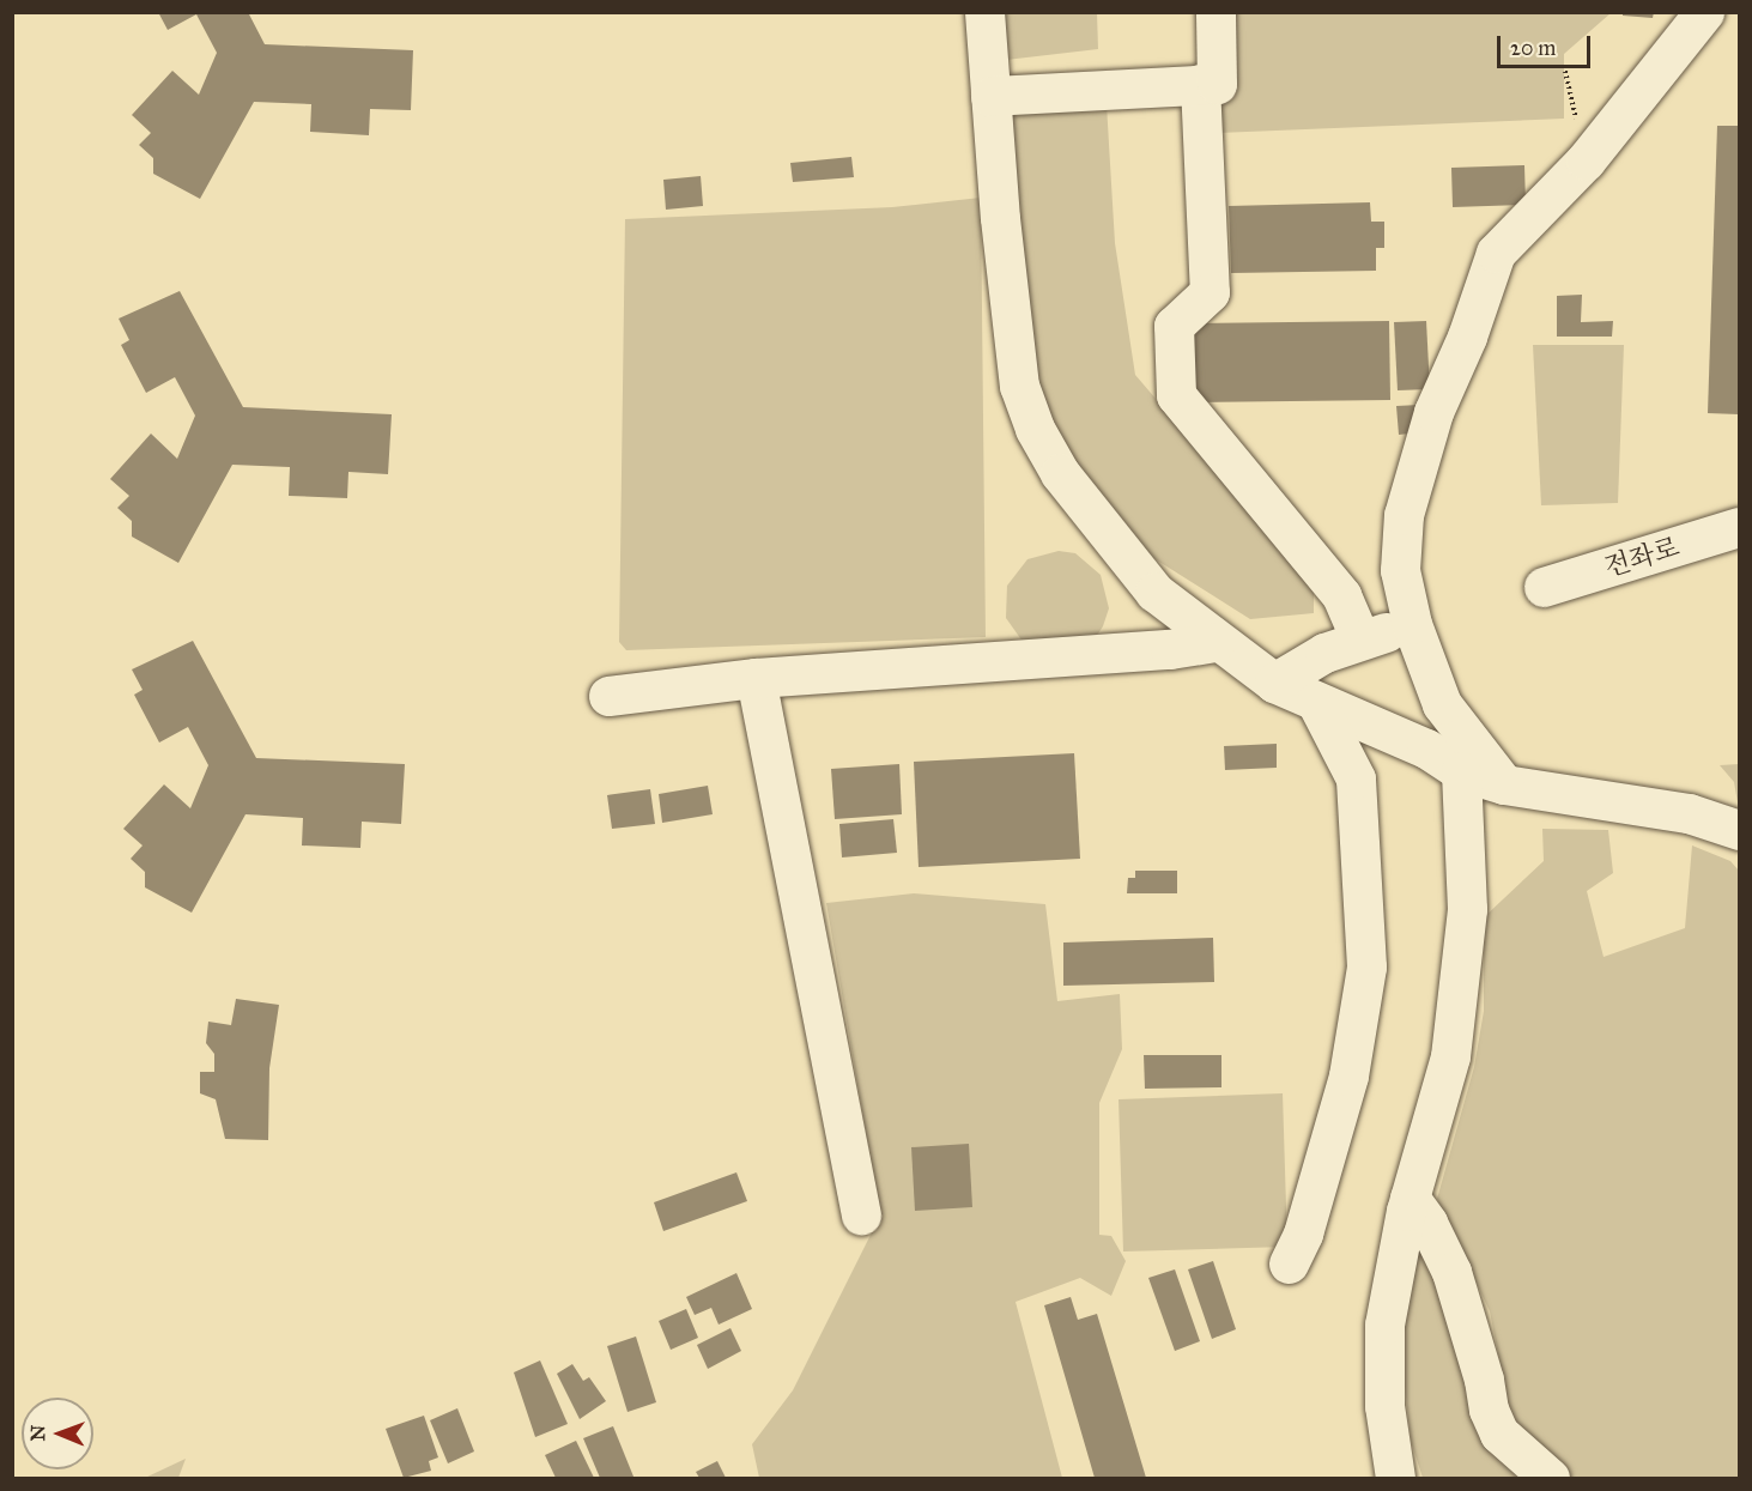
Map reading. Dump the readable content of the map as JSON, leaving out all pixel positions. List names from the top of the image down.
{
  "streets": {
    "street": ["전좌로"]
  },
  "scale_bar": "20 m",
  "north": "left"
}
